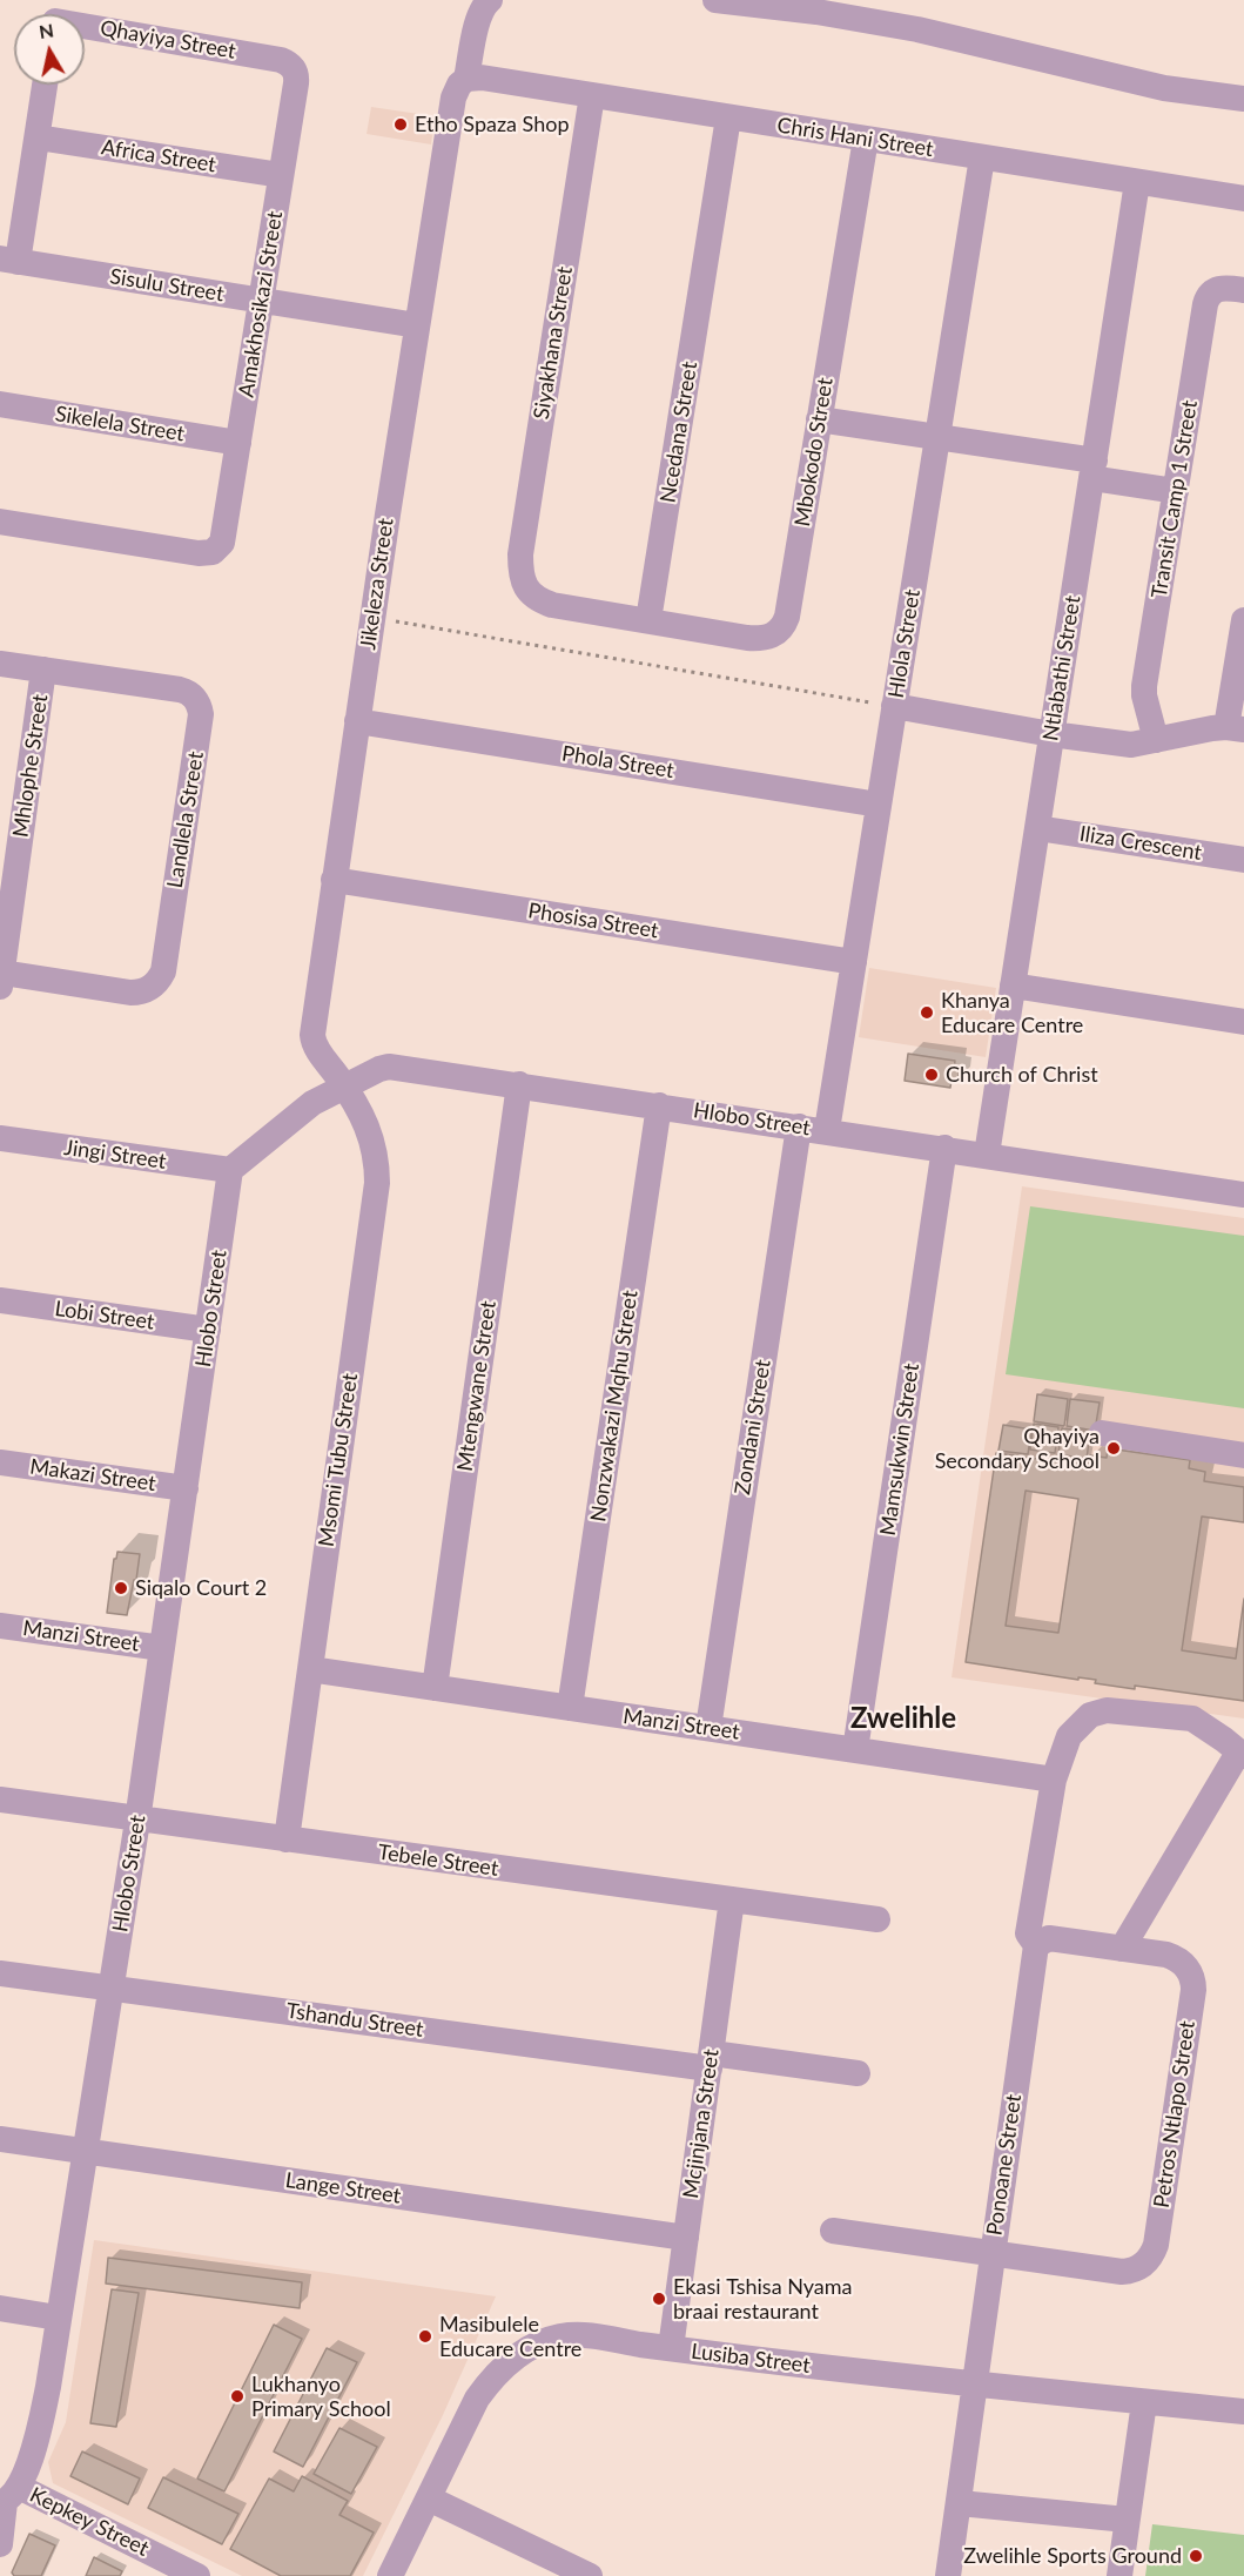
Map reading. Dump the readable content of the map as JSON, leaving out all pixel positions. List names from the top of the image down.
{
  "streets": {
    "street": [
      "Qhayiya Street",
      "Chris Hani Street",
      "Africa Street",
      "Sisulu Street",
      "Amakhosikazi Street",
      "Siyakhana Street",
      "Sikelela Street",
      "Ncedana Street",
      "Mbokodo Street",
      "Transit Camp 1 Street",
      "Jikeleza Street",
      "Hlola Street",
      "Ntlabathi Street",
      "Phola Street",
      "Mhlophe Street",
      "Landlela Street",
      "Iliza Crescent",
      "Phosisa Street",
      "Hlobo Street",
      "Jingi Street",
      "Lobi Street",
      "Mtengwane Street",
      "Nonzwakazi Mqhu Street",
      "Zondani Street",
      "Mamsukwin Street",
      "Msomi Tubu Street",
      "Makazi Street",
      "Manzi Street",
      "Tebele Street",
      "Tshandu Street",
      "Petros Ntlapo Street",
      "Mcjinjana Street",
      "Ponoane Street",
      "Lange Street",
      "Lusiba Street",
      "Kepkey Street"
    ]
  },
  "crossings": [
    ["Qhayiya Street", "Amakhosikazi Street"],
    ["Chris Hani Street", "Siyakhana Street"],
    ["Chris Hani Street", "Ncedana Street"],
    ["Chris Hani Street", "Mbokodo Street"],
    ["Chris Hani Street", "Jikeleza Street"],
    ["Chris Hani Street", "Hlola Street"],
    ["Chris Hani Street", "Ntlabathi Street"],
    ["Africa Street", "Amakhosikazi Street"],
    ["Sisulu Street", "Amakhosikazi Street"],
    ["Sisulu Street", "Jikeleza Street"],
    ["Amakhosikazi Street", "Sikelela Street"],
    ["Siyakhana Street", "Ncedana Street"],
    ["Siyakhana Street", "Mbokodo Street"],
    ["Ncedana Street", "Mbokodo Street"],
    ["Jikeleza Street", "Phola Street"],
    ["Jikeleza Street", "Phosisa Street"],
    ["Jikeleza Street", "Hlobo Street"],
    ["Jikeleza Street", "Msomi Tubu Street"],
    ["Hlola Street", "Phola Street"],
    ["Hlola Street", "Phosisa Street"],
    ["Hlola Street", "Hlobo Street"],
    ["Ntlabathi Street", "Iliza Crescent"],
    ["Ntlabathi Street", "Hlobo Street"],
    ["Mhlophe Street", "Landlela Street"],
    ["Hlobo Street", "Jingi Street"],
    ["Hlobo Street", "Lobi Street"],
    ["Hlobo Street", "Mtengwane Street"],
    ["Hlobo Street", "Nonzwakazi Mqhu Street"],
    ["Hlobo Street", "Zondani Street"],
    ["Hlobo Street", "Mamsukwin Street"],
    ["Hlobo Street", "Msomi Tubu Street"],
    ["Hlobo Street", "Makazi Street"],
    ["Hlobo Street", "Manzi Street"],
    ["Hlobo Street", "Tebele Street"],
    ["Hlobo Street", "Tshandu Street"],
    ["Hlobo Street", "Lange Street"],
    ["Hlobo Street", "Kepkey Street"],
    ["Mtengwane Street", "Manzi Street"],
    ["Nonzwakazi Mqhu Street", "Manzi Street"],
    ["Zondani Street", "Manzi Street"],
    ["Mamsukwin Street", "Manzi Street"],
    ["Msomi Tubu Street", "Manzi Street"],
    ["Msomi Tubu Street", "Tebele Street"],
    ["Manzi Street", "Ponoane Street"],
    ["Tebele Street", "Mcjinjana Street"],
    ["Tshandu Street", "Mcjinjana Street"],
    ["Petros Ntlapo Street", "Ponoane Street"],
    ["Mcjinjana Street", "Lange Street"],
    ["Mcjinjana Street", "Lusiba Street"],
    ["Ponoane Street", "Lusiba Street"]
  ],
  "districts": ["Zwelihle"],
  "places": [
    "Etho Spaza Shop",
    "Khanya Educare Centre",
    "Church of Christ",
    "Qhayiya Secondary School",
    "Siqalo Court 2",
    "Ekasi Tshisa Nyama braai restaurant",
    "Masibulele Educare Centre",
    "Lukhanyo Primary School",
    "Zwelihle Sports Ground"
  ],
  "north": "top"
}
